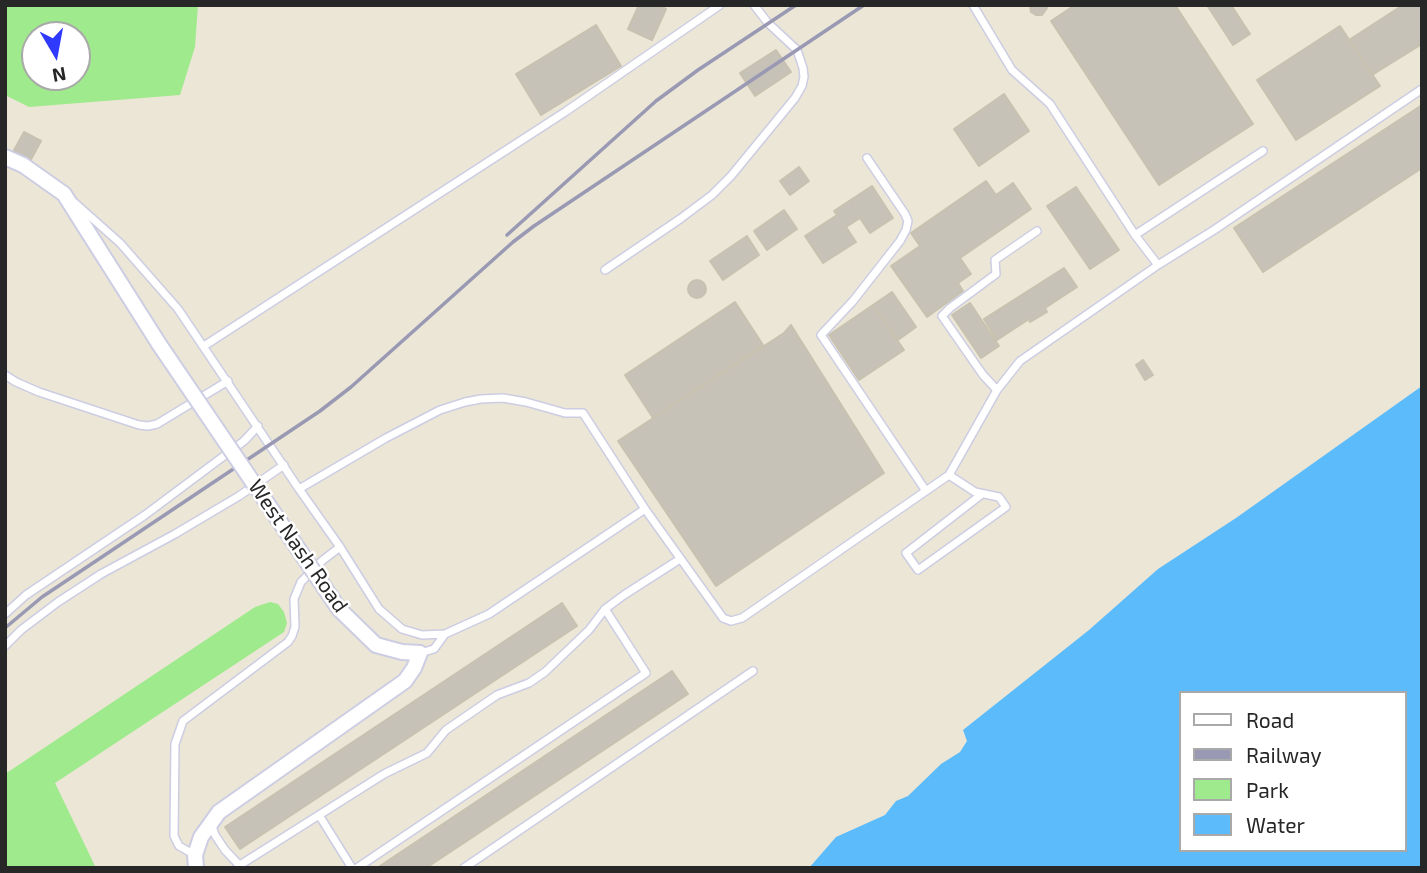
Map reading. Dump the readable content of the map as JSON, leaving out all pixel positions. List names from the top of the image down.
{
  "streets": {
    "street": ["West Nash Road"]
  },
  "legend": [
    "Road",
    "Railway",
    "Park",
    "Water"
  ],
  "north": "bottom"
}
